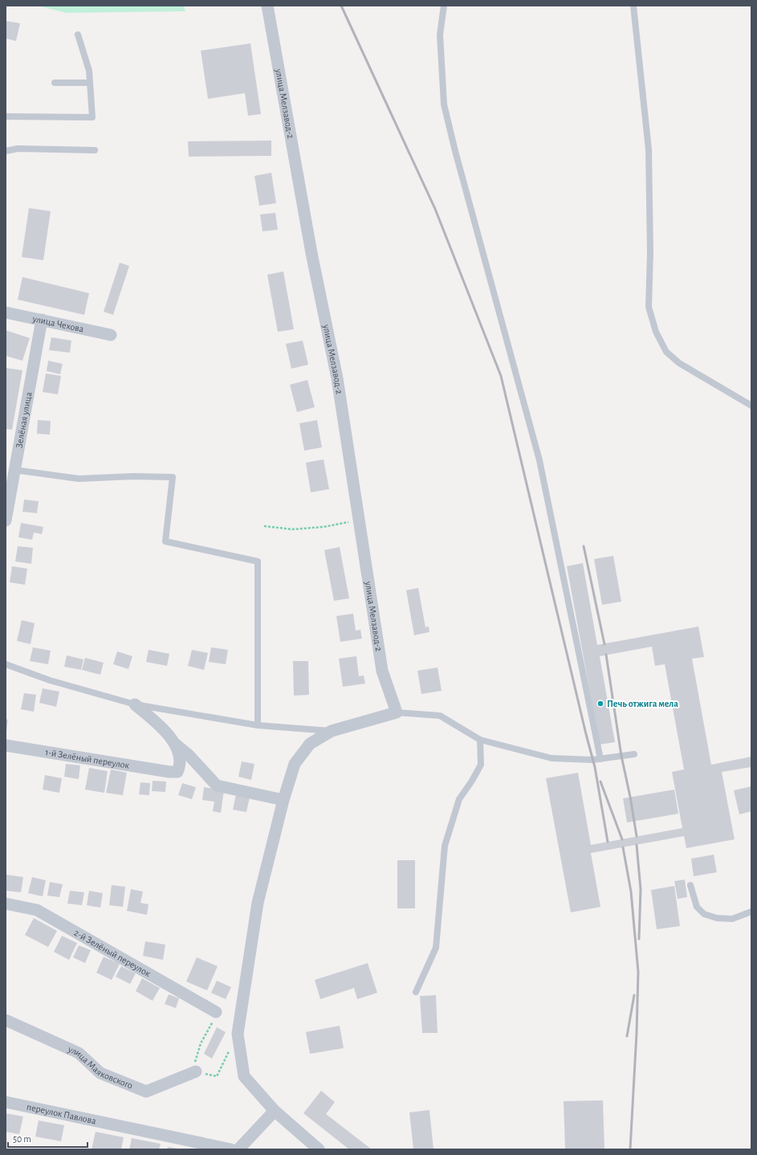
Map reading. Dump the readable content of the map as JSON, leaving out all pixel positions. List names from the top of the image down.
{
  "streets": {
    "street": [
      "улица Мелзавод-2",
      "улица Чехова",
      "Зелёная улица",
      "1-й Зелёный переулок",
      "2-й Зелёный переулок",
      "улица Маяковского",
      "переулок Павлова"
    ]
  },
  "crossings": [
    ["улица Чехова", "Зелёная улица"]
  ],
  "places": ["Печь отжига мела"],
  "scale_bar": "50 m"
}
